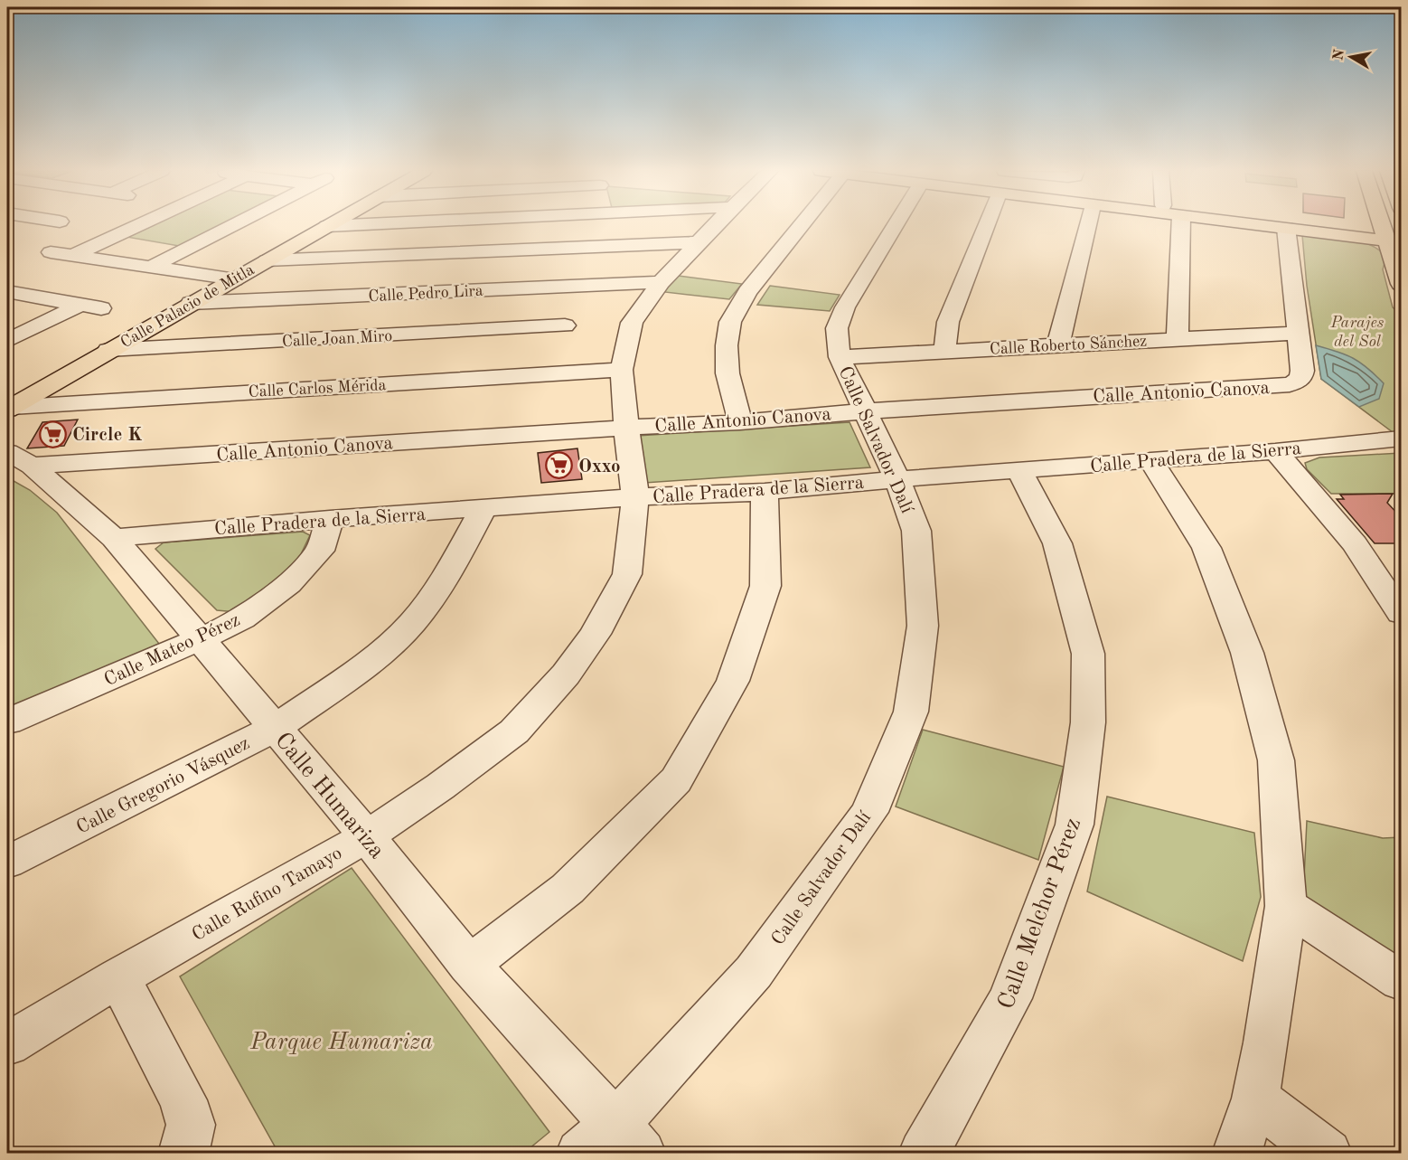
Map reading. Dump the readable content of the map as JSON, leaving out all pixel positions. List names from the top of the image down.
{
  "streets": {
    "main road": ["Calle Palacio de Mitla"],
    "street": [
      "Calle Pedro Lira",
      "Calle Joan Miro",
      "Calle Roberto Sánchez",
      "Calle Carlos Mérida",
      "Calle Antonio Canova",
      "Calle Salvador Dalí",
      "Calle Pradera de la Sierra",
      "Calle Mateo Pérez",
      "Calle Gregorio Vásquez",
      "Calle Humariza",
      "Calle Rufino Tamayo",
      "Calle Melchor Pérez"
    ]
  },
  "crossings": [
    ["Calle Pedro Lira", "Calle Palacio de Mitla"],
    ["Calle Pedro Lira", "Calle Rufino Tamayo"],
    ["Calle Palacio de Mitla", "Calle Joan Miro"],
    ["Calle Palacio de Mitla", "Calle Carlos Mérida"],
    ["Calle Roberto Sánchez", "Calle Antonio Canova"],
    ["Calle Roberto Sánchez", "Calle Salvador Dalí"],
    ["Calle Carlos Mérida", "Calle Rufino Tamayo"],
    ["Calle Antonio Canova", "Calle Salvador Dalí"],
    ["Calle Antonio Canova", "Calle Humariza"],
    ["Calle Antonio Canova", "Calle Rufino Tamayo"],
    ["Calle Salvador Dalí", "Calle Pradera de la Sierra"],
    ["Calle Salvador Dalí", "Calle Humariza"],
    ["Calle Pradera de la Sierra", "Calle Mateo Pérez"],
    ["Calle Pradera de la Sierra", "Calle Gregorio Vásquez"],
    ["Calle Pradera de la Sierra", "Calle Humariza"],
    ["Calle Pradera de la Sierra", "Calle Rufino Tamayo"],
    ["Calle Pradera de la Sierra", "Calle Melchor Pérez"],
    ["Calle Mateo Pérez", "Calle Humariza"],
    ["Calle Gregorio Vásquez", "Calle Humariza"],
    ["Calle Humariza", "Calle Rufino Tamayo"]
  ],
  "parks": ["Parajes del Sol", "Parque Humariza"],
  "places": {
    "supermarket": ["Circle K", "Oxxo"]
  },
  "north": "left"
}
